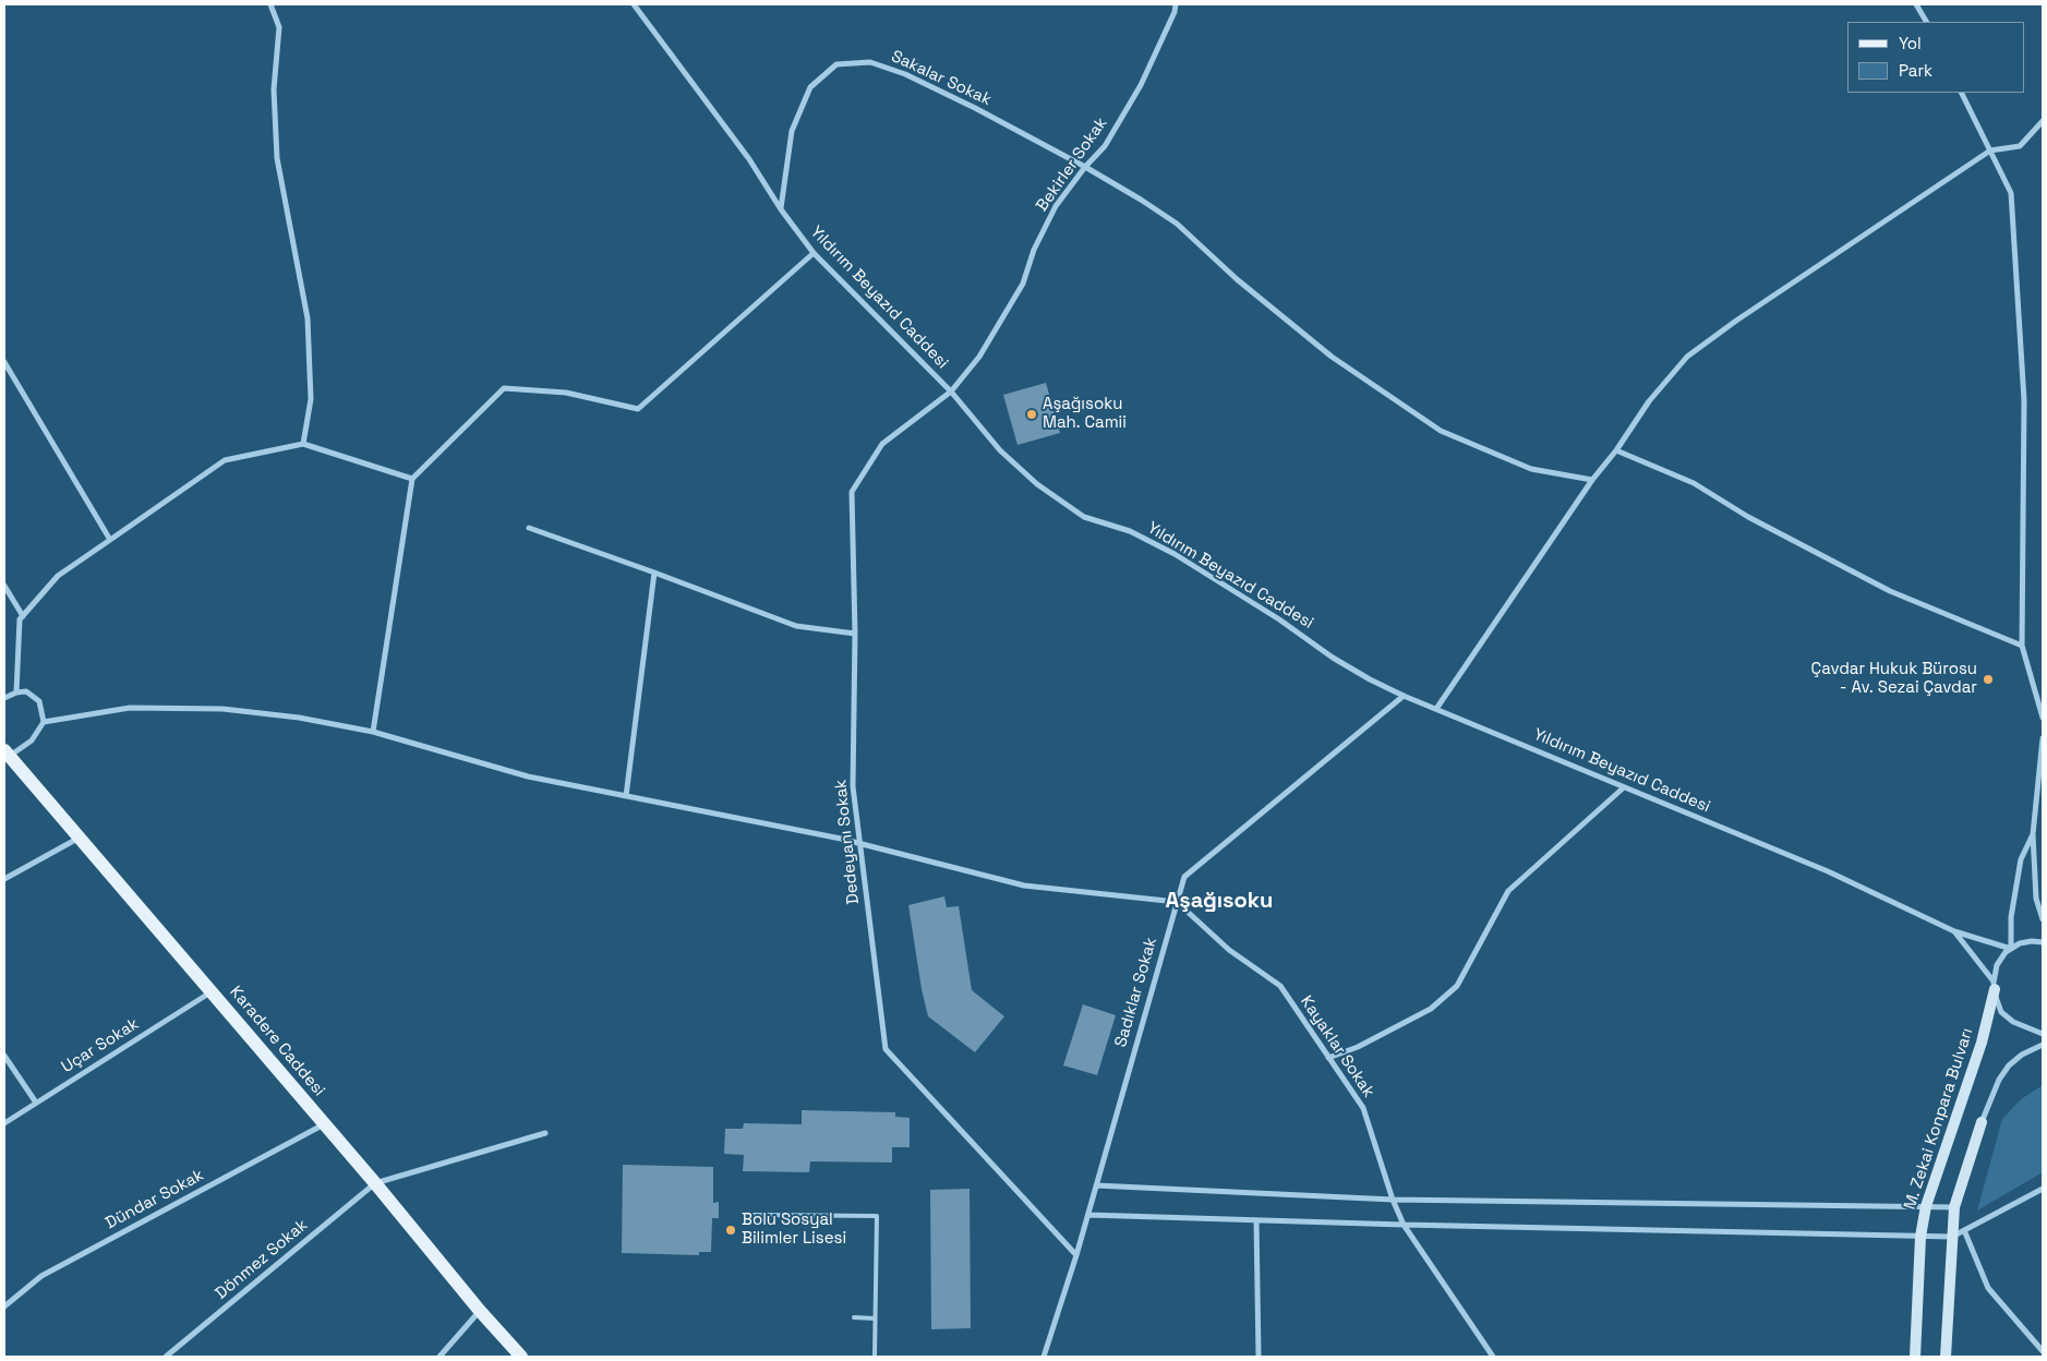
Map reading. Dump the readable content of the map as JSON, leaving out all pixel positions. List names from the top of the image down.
{
  "streets": {
    "main road": ["Karadere Caddesi", "M. Zekai Konpara Bulvarı"],
    "street": [
      "Sakalar Sokak",
      "Bekirler Sokak",
      "Yıldırım Beyazıd Caddesi",
      "Dedeyanı Sokak",
      "Sadıklar Sokak",
      "Uçar Sokak",
      "Kayaklar Sokak",
      "Dündar Sokak",
      "Dönmez Sokak"
    ]
  },
  "crossings": [
    ["Sakalar Sokak", "Bekirler Sokak"],
    ["Sakalar Sokak", "Yıldırım Beyazıd Caddesi"],
    ["Bekirler Sokak", "Yıldırım Beyazıd Caddesi"],
    ["Bekirler Sokak", "Dedeyanı Sokak"],
    ["Yıldırım Beyazıd Caddesi", "Dedeyanı Sokak"],
    ["Yıldırım Beyazıd Caddesi", "Sadıklar Sokak"],
    ["Dedeyanı Sokak", "Sadıklar Sokak"],
    ["Sadıklar Sokak", "Kayaklar Sokak"],
    ["Karadere Caddesi", "Uçar Sokak"],
    ["Karadere Caddesi", "Dündar Sokak"],
    ["Karadere Caddesi", "Dönmez Sokak"]
  ],
  "districts": ["Aşağısoku"],
  "places": ["Aşağısoku Mah. Camii", "Çavdar Hukuk Bürosu - Av. Sezai Çavdar", "Bolu Sosyal Bilimler Lisesi"],
  "legend": ["Yol", "Park"]
}
